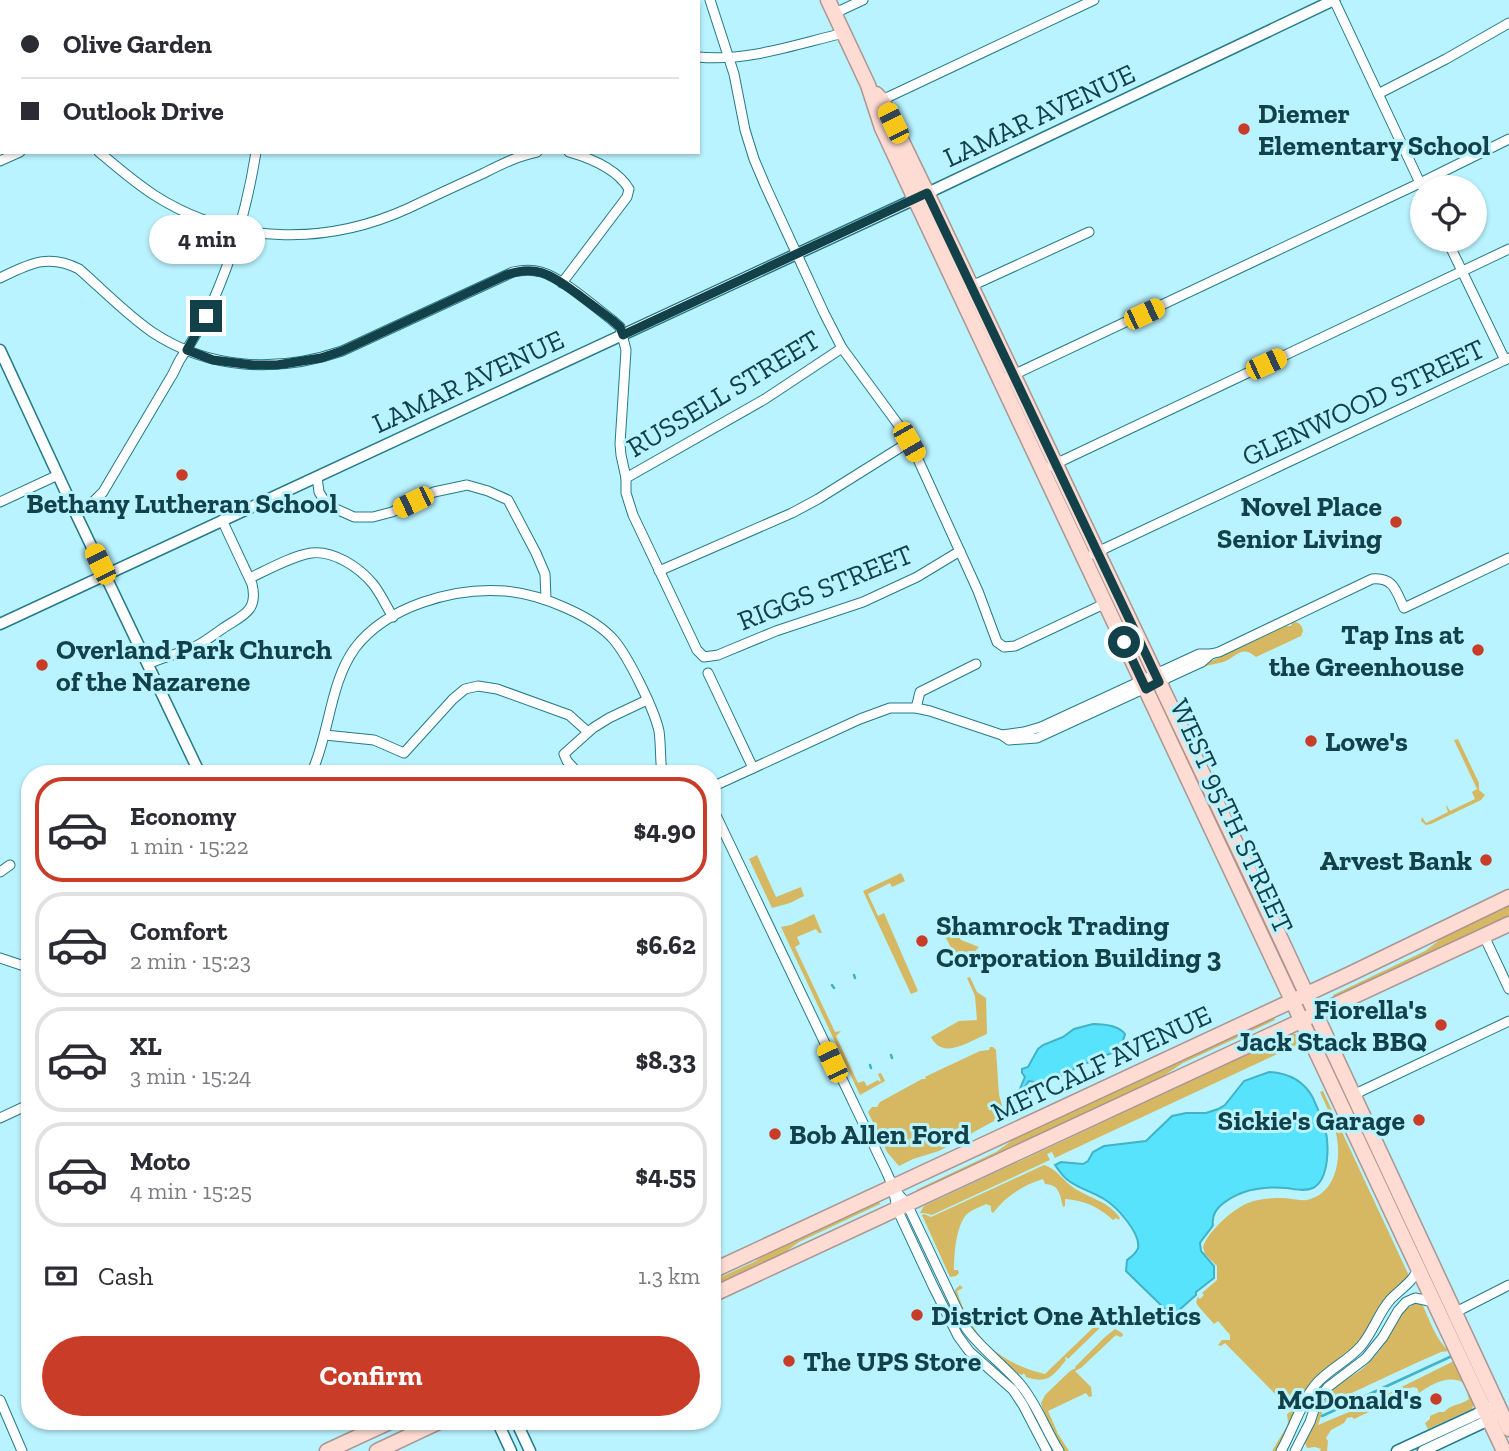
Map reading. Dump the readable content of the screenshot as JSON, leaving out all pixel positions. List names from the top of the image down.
{
  "streets": {
    "main road": ["WEST 95TH STREET", "METCALF AVENUE"],
    "street": [
      "LAMAR AVENUE",
      "RUSSELL STREET",
      "GLENWOOD STREET",
      "RIGGS STREET"
    ]
  },
  "crossings": [
    ["LAMAR AVENUE", "WEST 95TH STREET"],
    ["GLENWOOD STREET", "WEST 95TH STREET"],
    ["WEST 95TH STREET", "METCALF AVENUE"]
  ],
  "places": [
    "Diemer Elementary School",
    "Bethany Lutheran School",
    "Novel Place Senior Living",
    "Tap Ins at the Greenhouse",
    "Overland Park Church of the Nazarene",
    "Lowe's",
    "Arvest Bank",
    "Shamrock Trading Corporation Building 3",
    "Fiorella's Jack Stack BBQ",
    "Sickie's Garage",
    "Bob Allen Ford",
    "District One Athletics",
    "The UPS Store",
    "McDonald's"
  ],
  "page": {
    "banner": ["Olive Garden", "Outlook Drive"],
    "bubble": "4 min",
    "list": [
      {
        "name": "Economy",
        "note": "1 min · 15:22",
        "value": "$4.90"
      },
      {
        "name": "Comfort",
        "note": "2 min · 15:23",
        "value": "$6.62"
      },
      {
        "name": "XL",
        "note": "3 min · 15:24",
        "value": "$8.33"
      },
      {
        "name": "Moto",
        "note": "4 min · 15:25",
        "value": "$4.55"
      }
    ],
    "pay": ["Cash", "1.3 km"],
    "buttons": "Confirm"
  }
}
